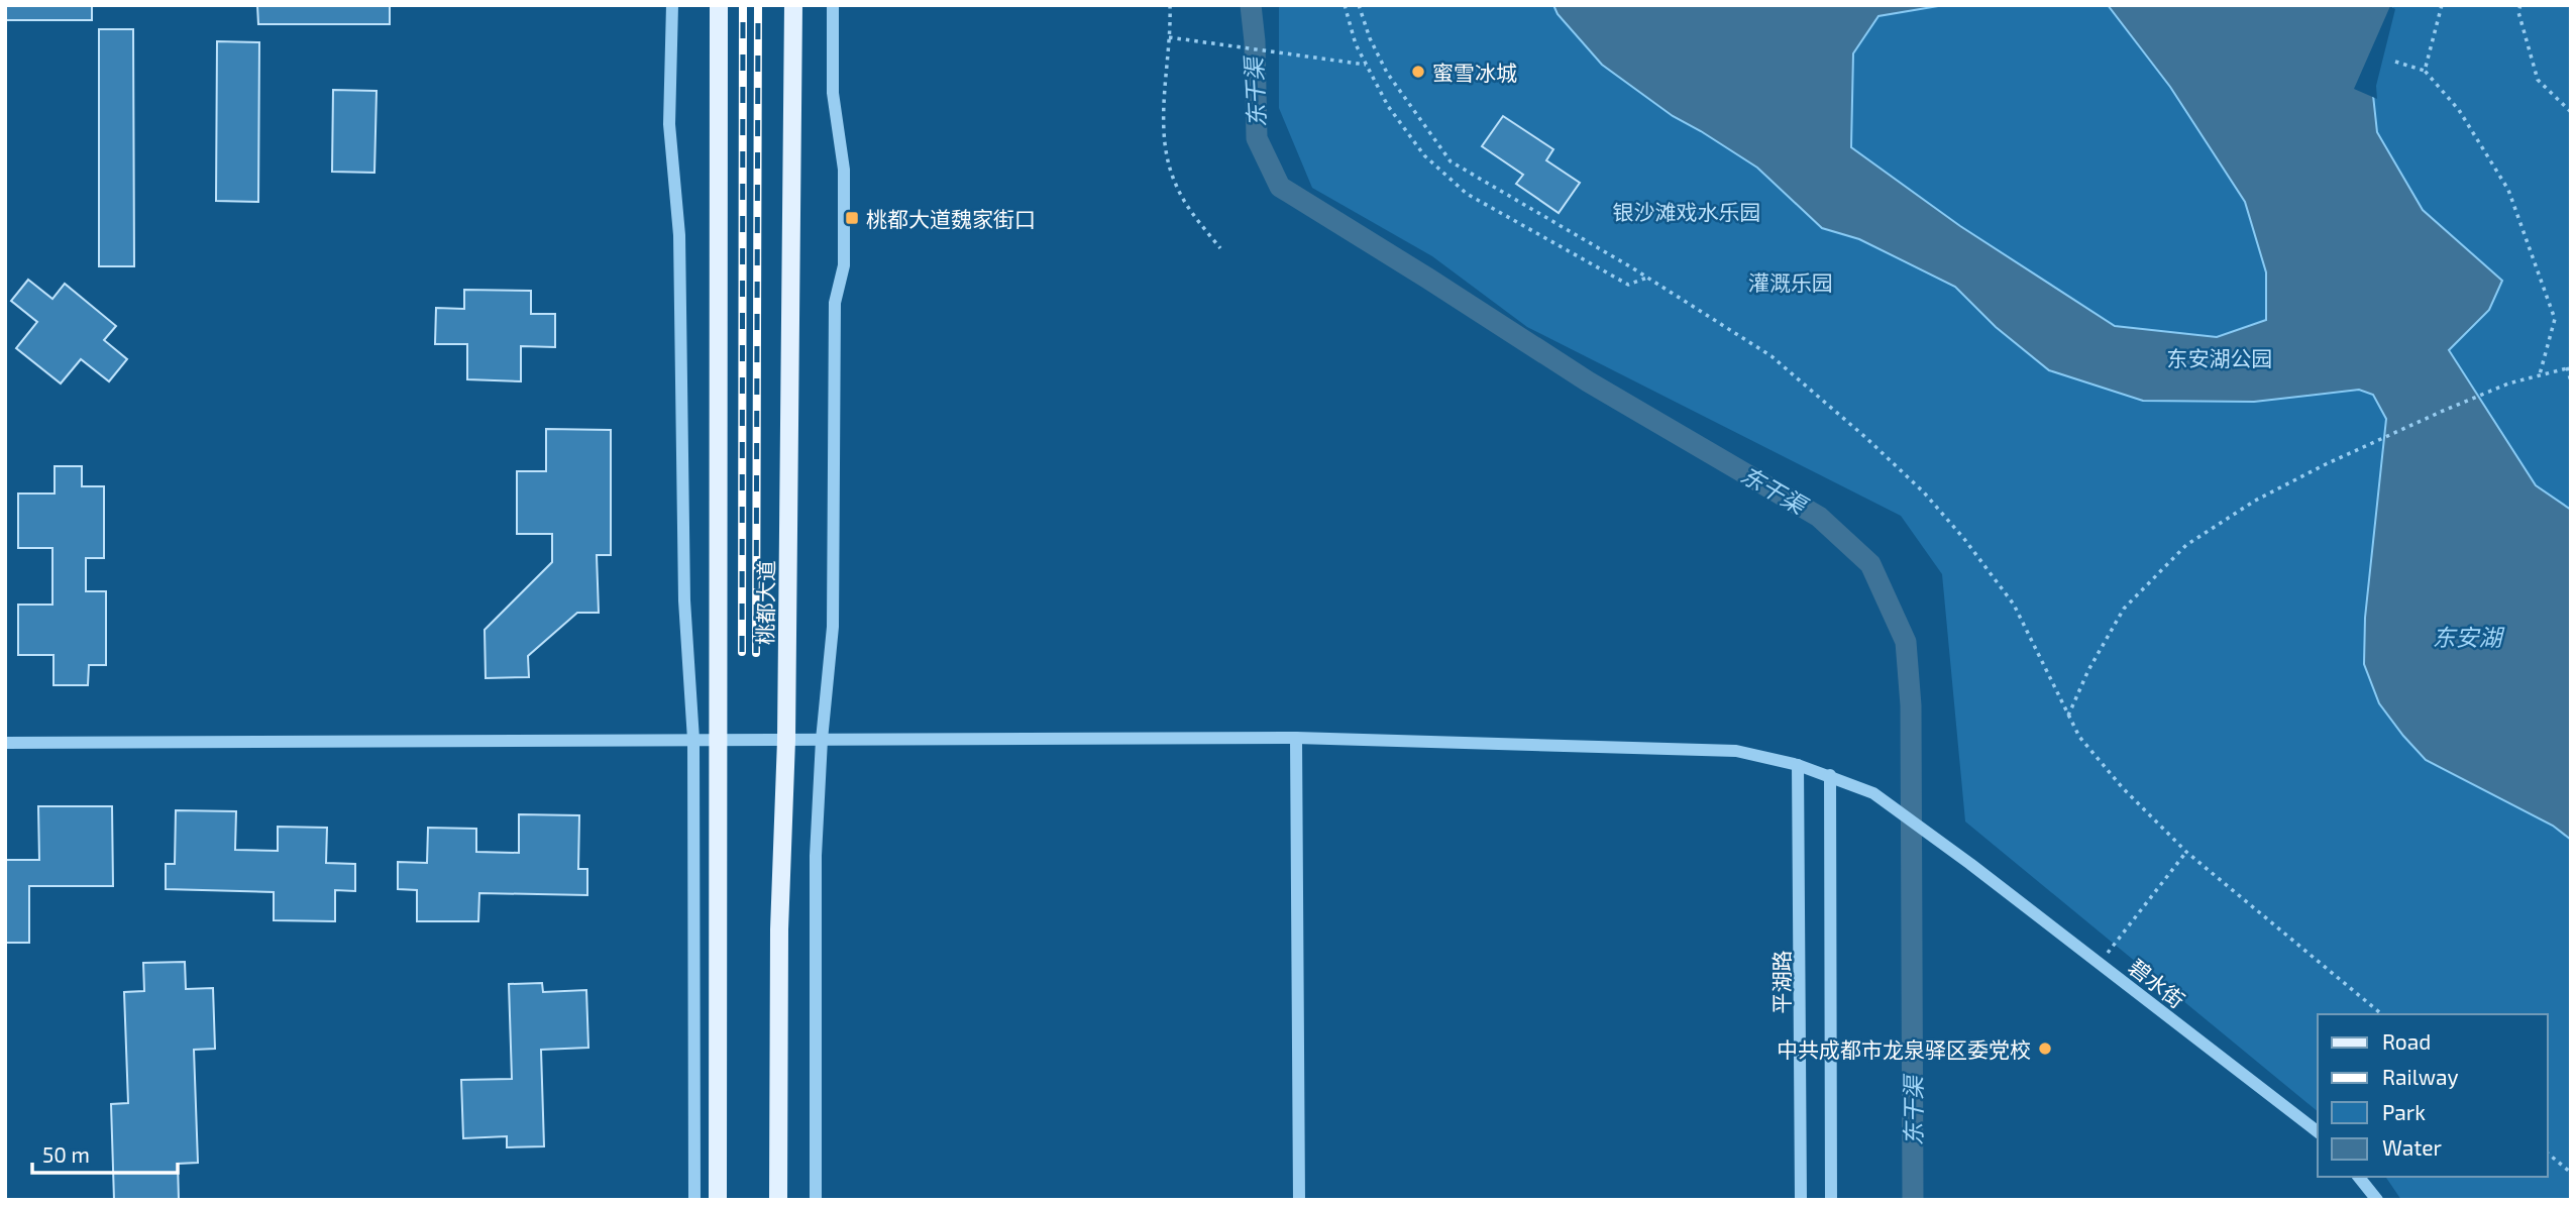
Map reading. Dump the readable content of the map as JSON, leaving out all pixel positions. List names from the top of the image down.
{
  "streets": {
    "main road": ["桃都大道"],
    "street": ["平湖路", "碧水街"]
  },
  "crossings": [
    ["桃都大道", "碧水街"],
    ["平湖路", "碧水街"]
  ],
  "water": ["东干渠", "东安湖"],
  "parks": ["银沙滩戏水乐园", "灌溉乐园", "东安湖公园"],
  "places": {
    "other": ["蜜雪冰城", "中共成都市龙泉驿区委党校"],
    "transit": ["桃都大道魏家街口"]
  },
  "legend": [
    "Road",
    "Railway",
    "Park",
    "Water"
  ],
  "scale_bar": "50 m"
}
